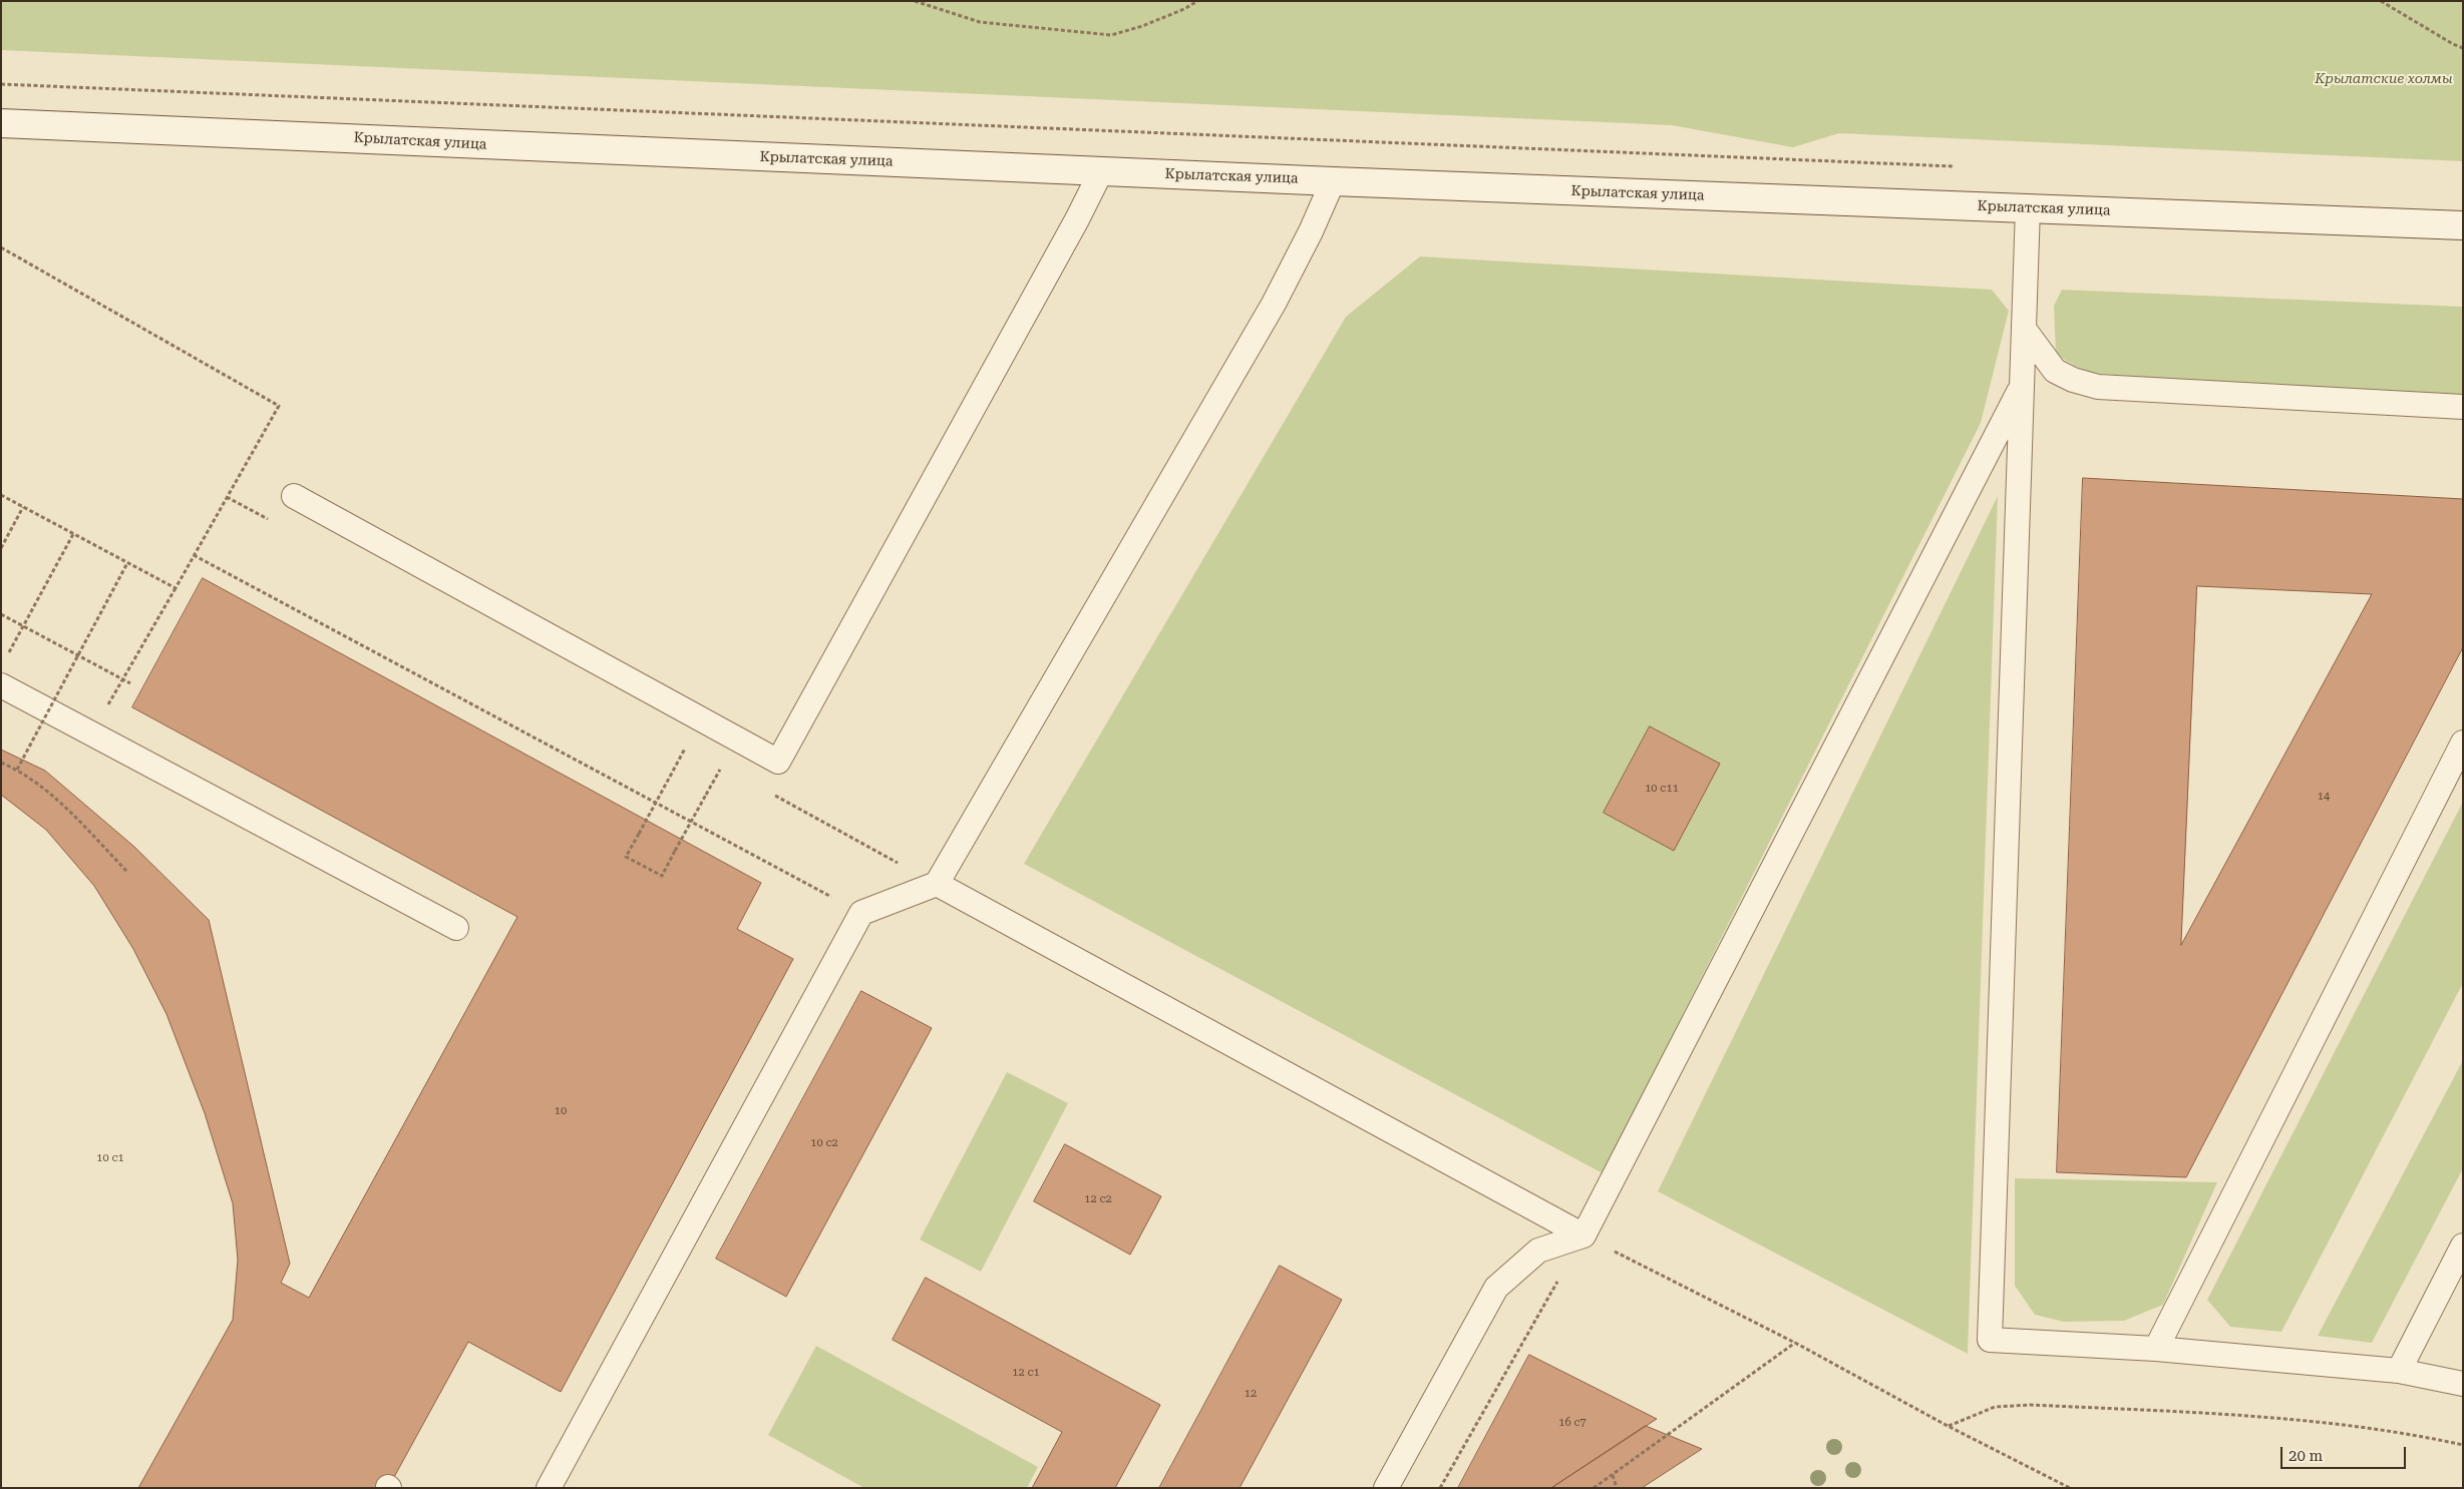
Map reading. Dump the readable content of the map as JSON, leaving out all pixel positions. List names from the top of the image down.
{
  "streets": {
    "main road": ["Крылатская улица"]
  },
  "parks": ["Крылатские холмы"],
  "house_numbers": [
    "10 с11",
    "14",
    "10",
    "10 с2",
    "10 с1",
    "12 с2",
    "12 с1",
    "12",
    "16 с7"
  ],
  "scale_bar": "20 m"
}
